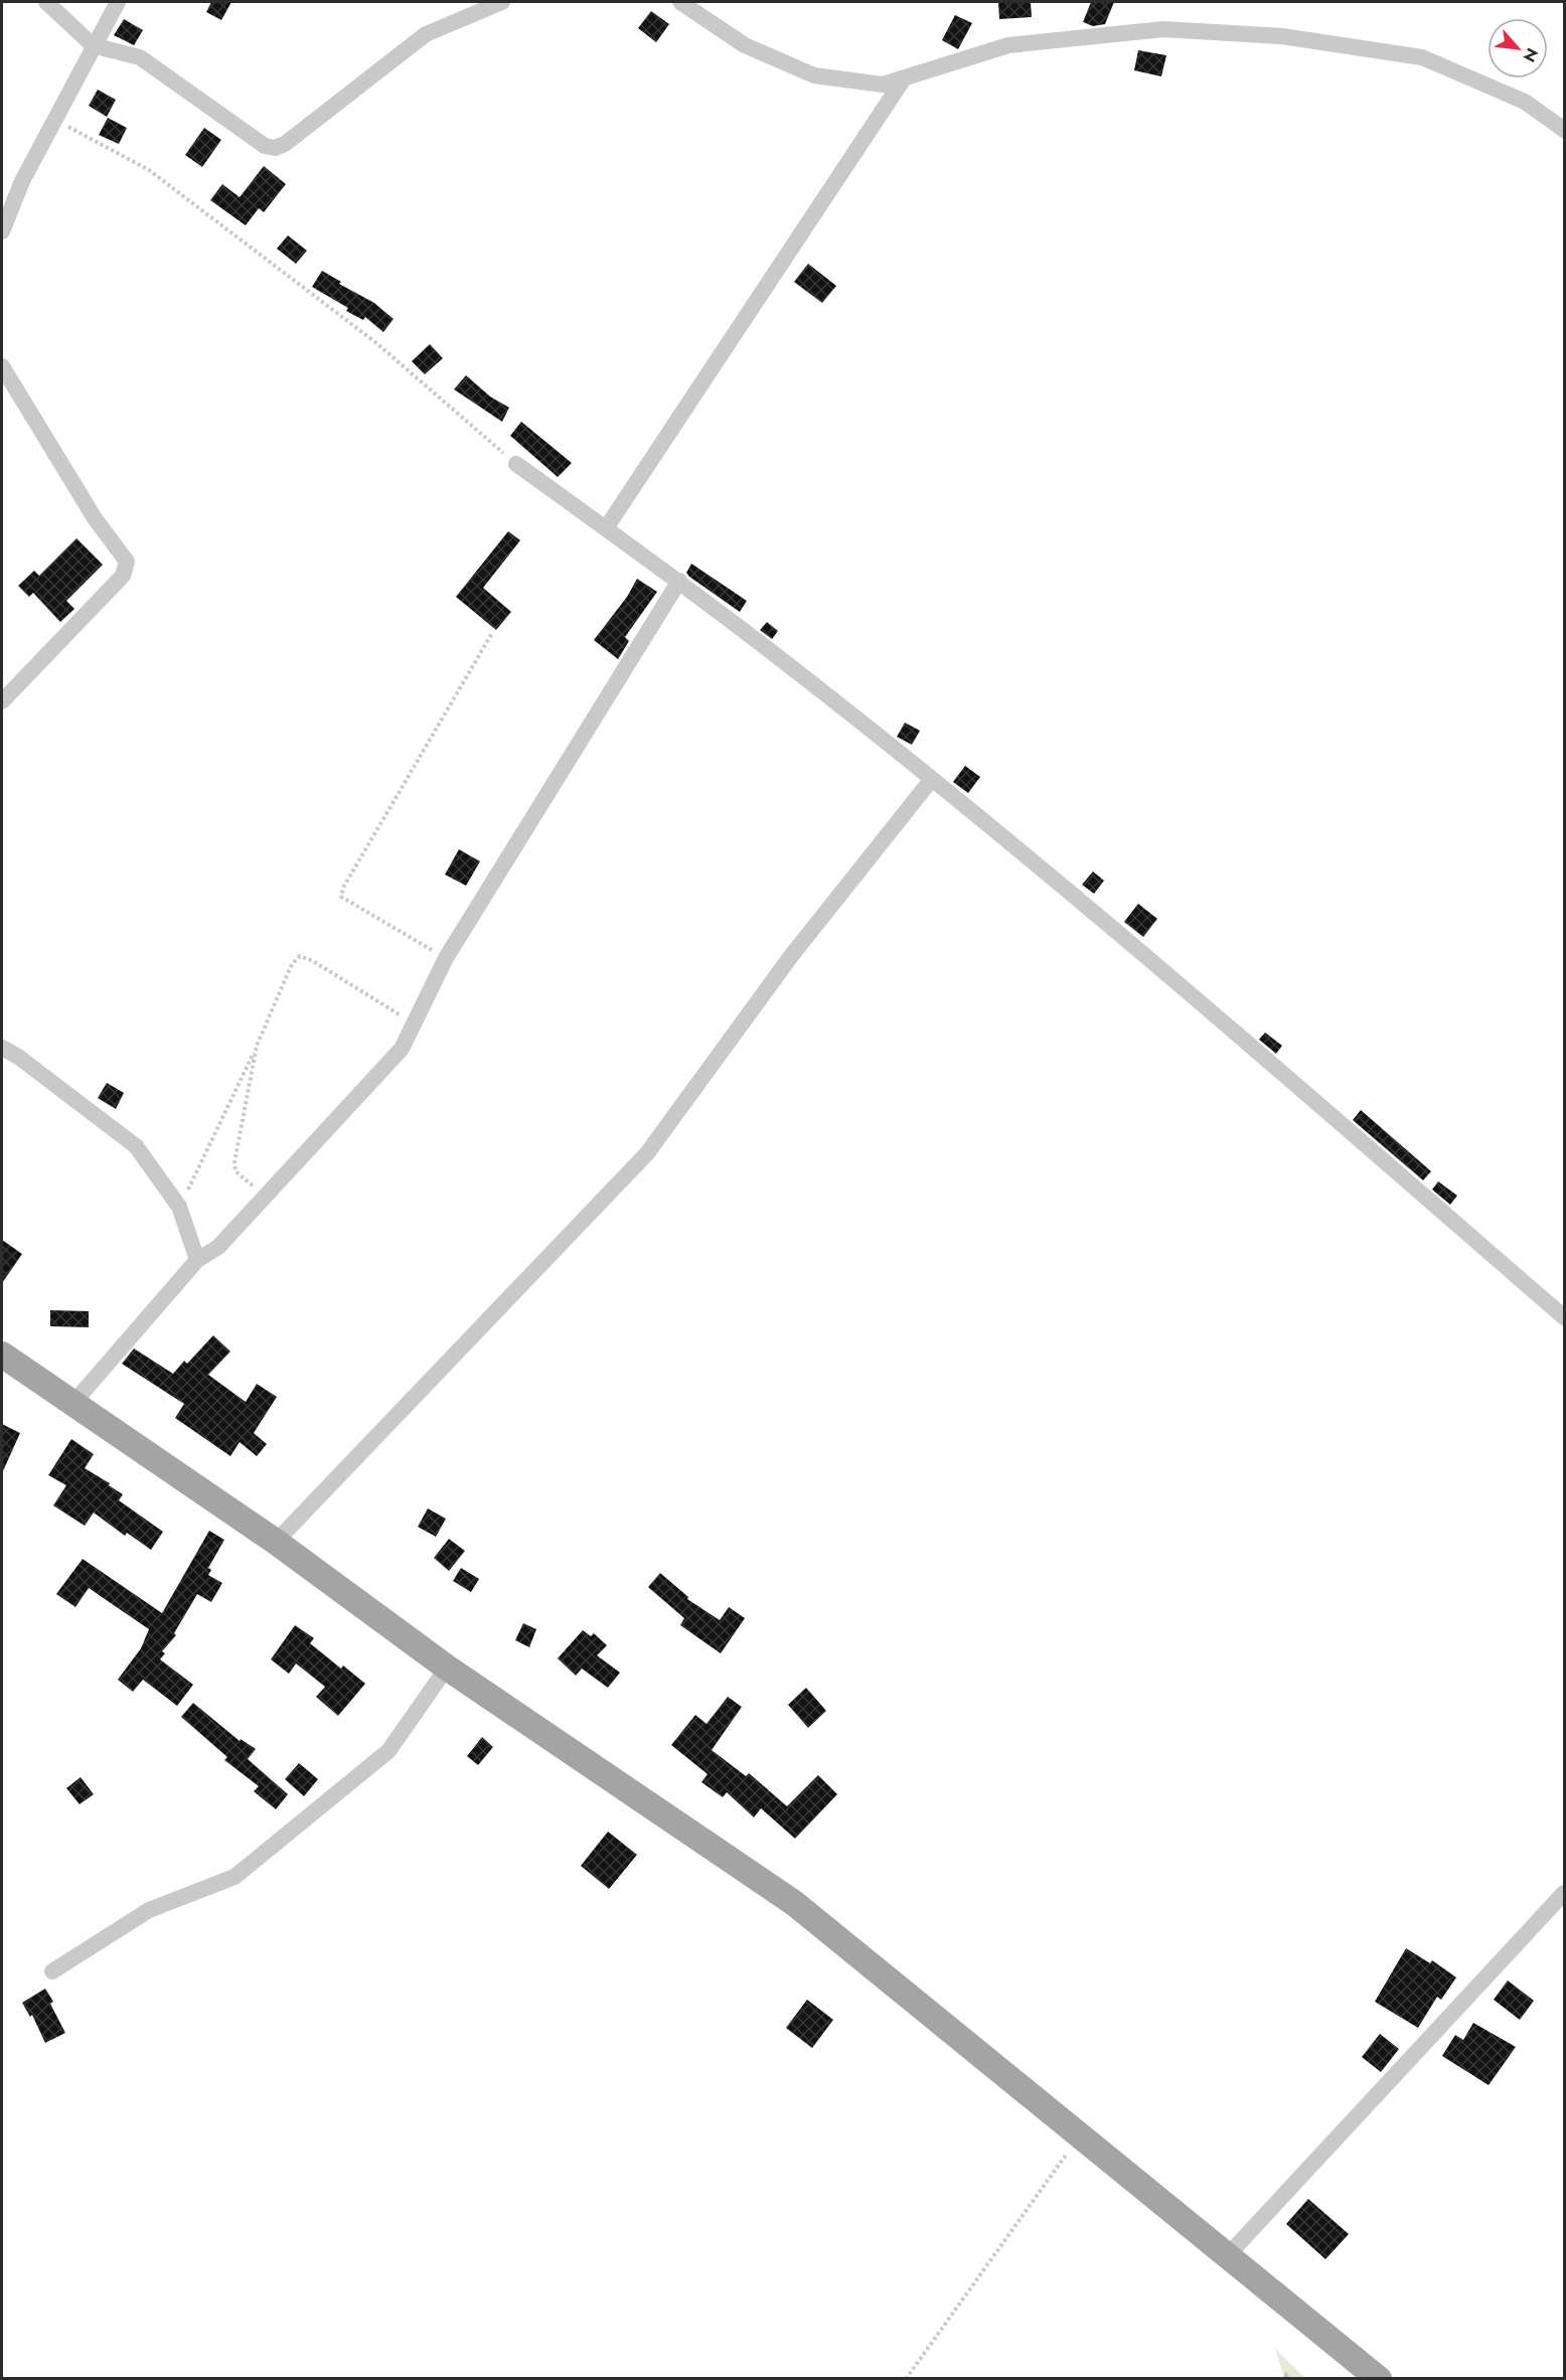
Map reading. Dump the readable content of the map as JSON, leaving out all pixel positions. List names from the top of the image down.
{
  "north": "bottom right"
}
